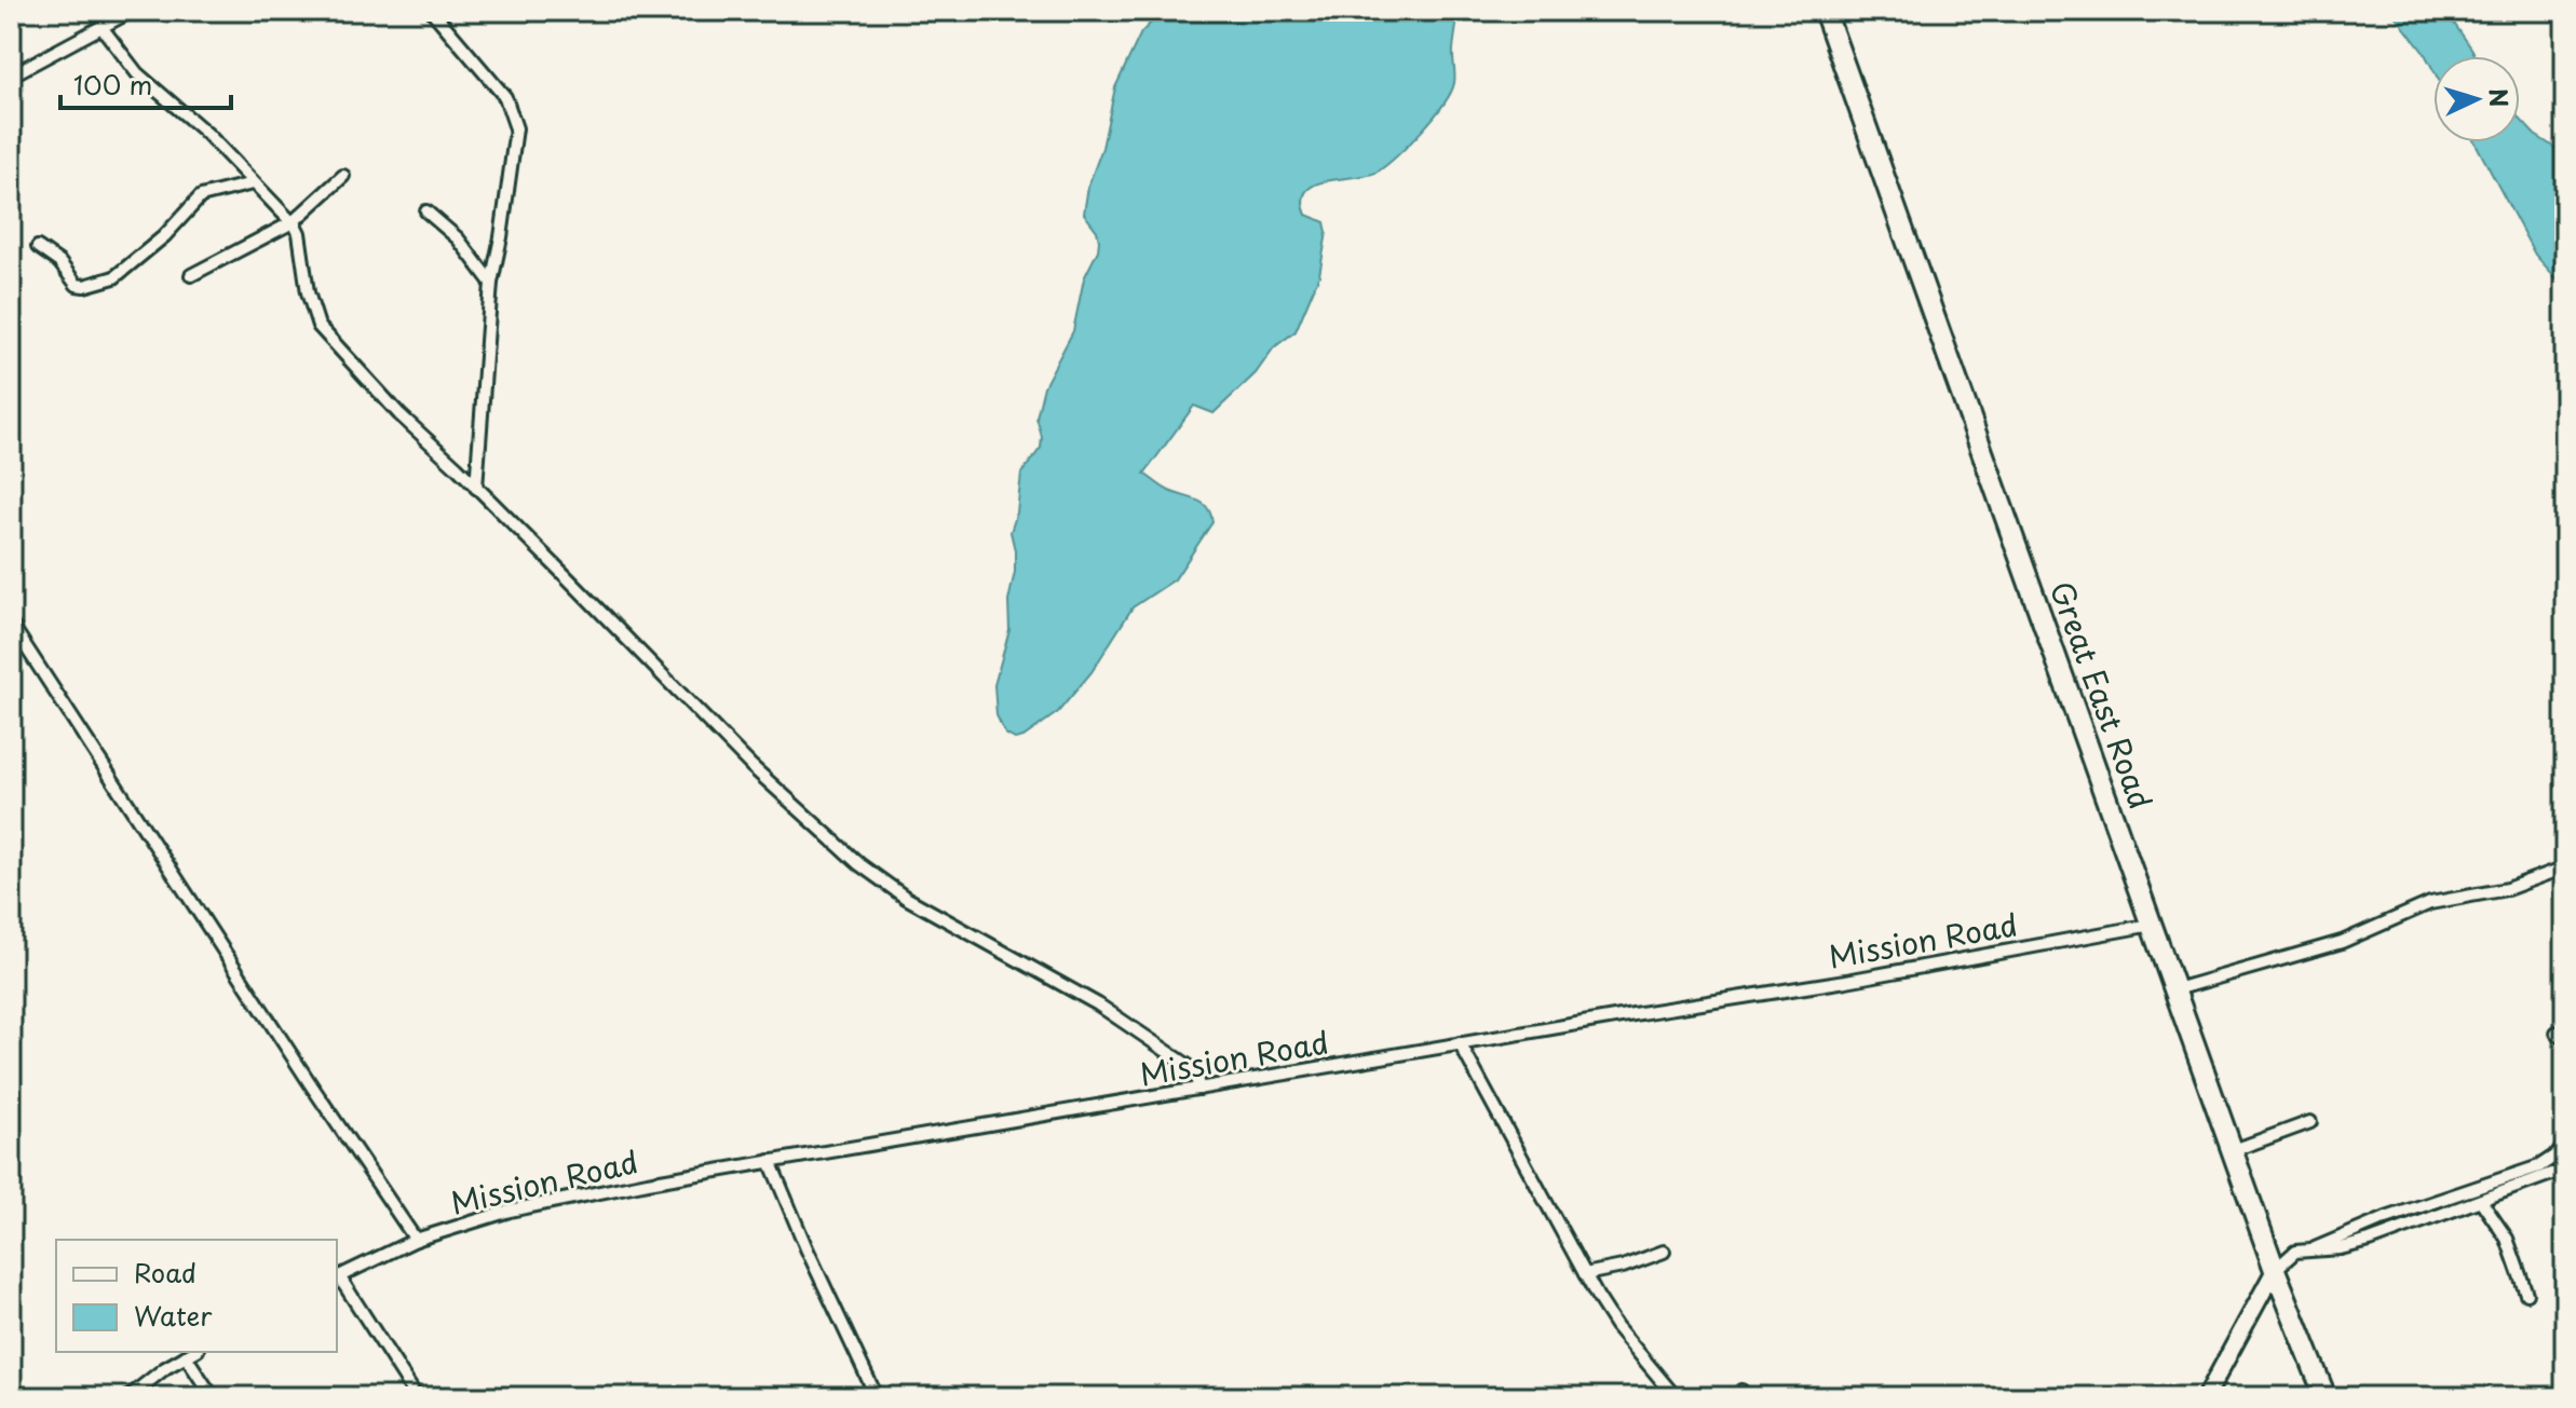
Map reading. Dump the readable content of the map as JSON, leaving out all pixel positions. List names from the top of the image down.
{
  "streets": {
    "highway": ["Great East Road"],
    "street": ["Mission Road"]
  },
  "crossings": [
    ["Great East Road", "Mission Road"]
  ],
  "legend": ["Road", "Water"],
  "scale_bar": "100 m",
  "north": "right"
}
